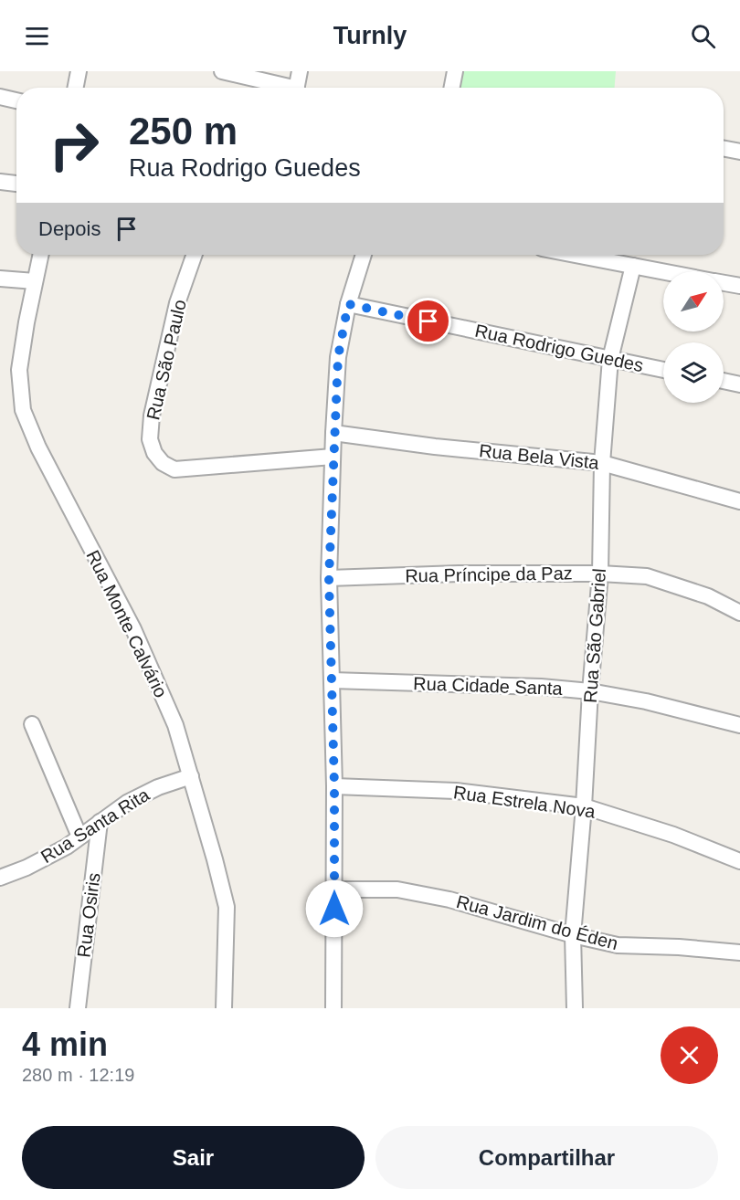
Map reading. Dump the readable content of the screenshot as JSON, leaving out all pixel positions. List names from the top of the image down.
{
  "streets": {
    "street": [
      "Rua Rodrigo Guedes",
      "Rua São Paulo",
      "Rua Bela Vista",
      "Rua Príncipe da Paz",
      "Rua Monte Calvário",
      "Rua São Gabriel",
      "Rua Cidade Santa",
      "Rua Estrela Nova",
      "Rua Santa Rita",
      "Rua Osiris",
      "Rua Jardim do Éden"
    ]
  },
  "crossings": [
    ["Rua Rodrigo Guedes", "Rua São Gabriel"],
    ["Rua Bela Vista", "Rua São Gabriel"],
    ["Rua Príncipe da Paz", "Rua São Gabriel"],
    ["Rua Monte Calvário", "Rua Santa Rita"],
    ["Rua São Gabriel", "Rua Cidade Santa"],
    ["Rua São Gabriel", "Rua Estrela Nova"],
    ["Rua São Gabriel", "Rua Jardim do Éden"],
    ["Rua Santa Rita", "Rua Osiris"]
  ],
  "north": "top right",
  "page": {
    "header": "Turnly",
    "turn": ["250 m", "Rua Rodrigo Guedes"],
    "then": "Depois",
    "heading": ["4 min", "280 m · 12:19"],
    "buttons": ["Sair", "Compartilhar"]
  }
}
